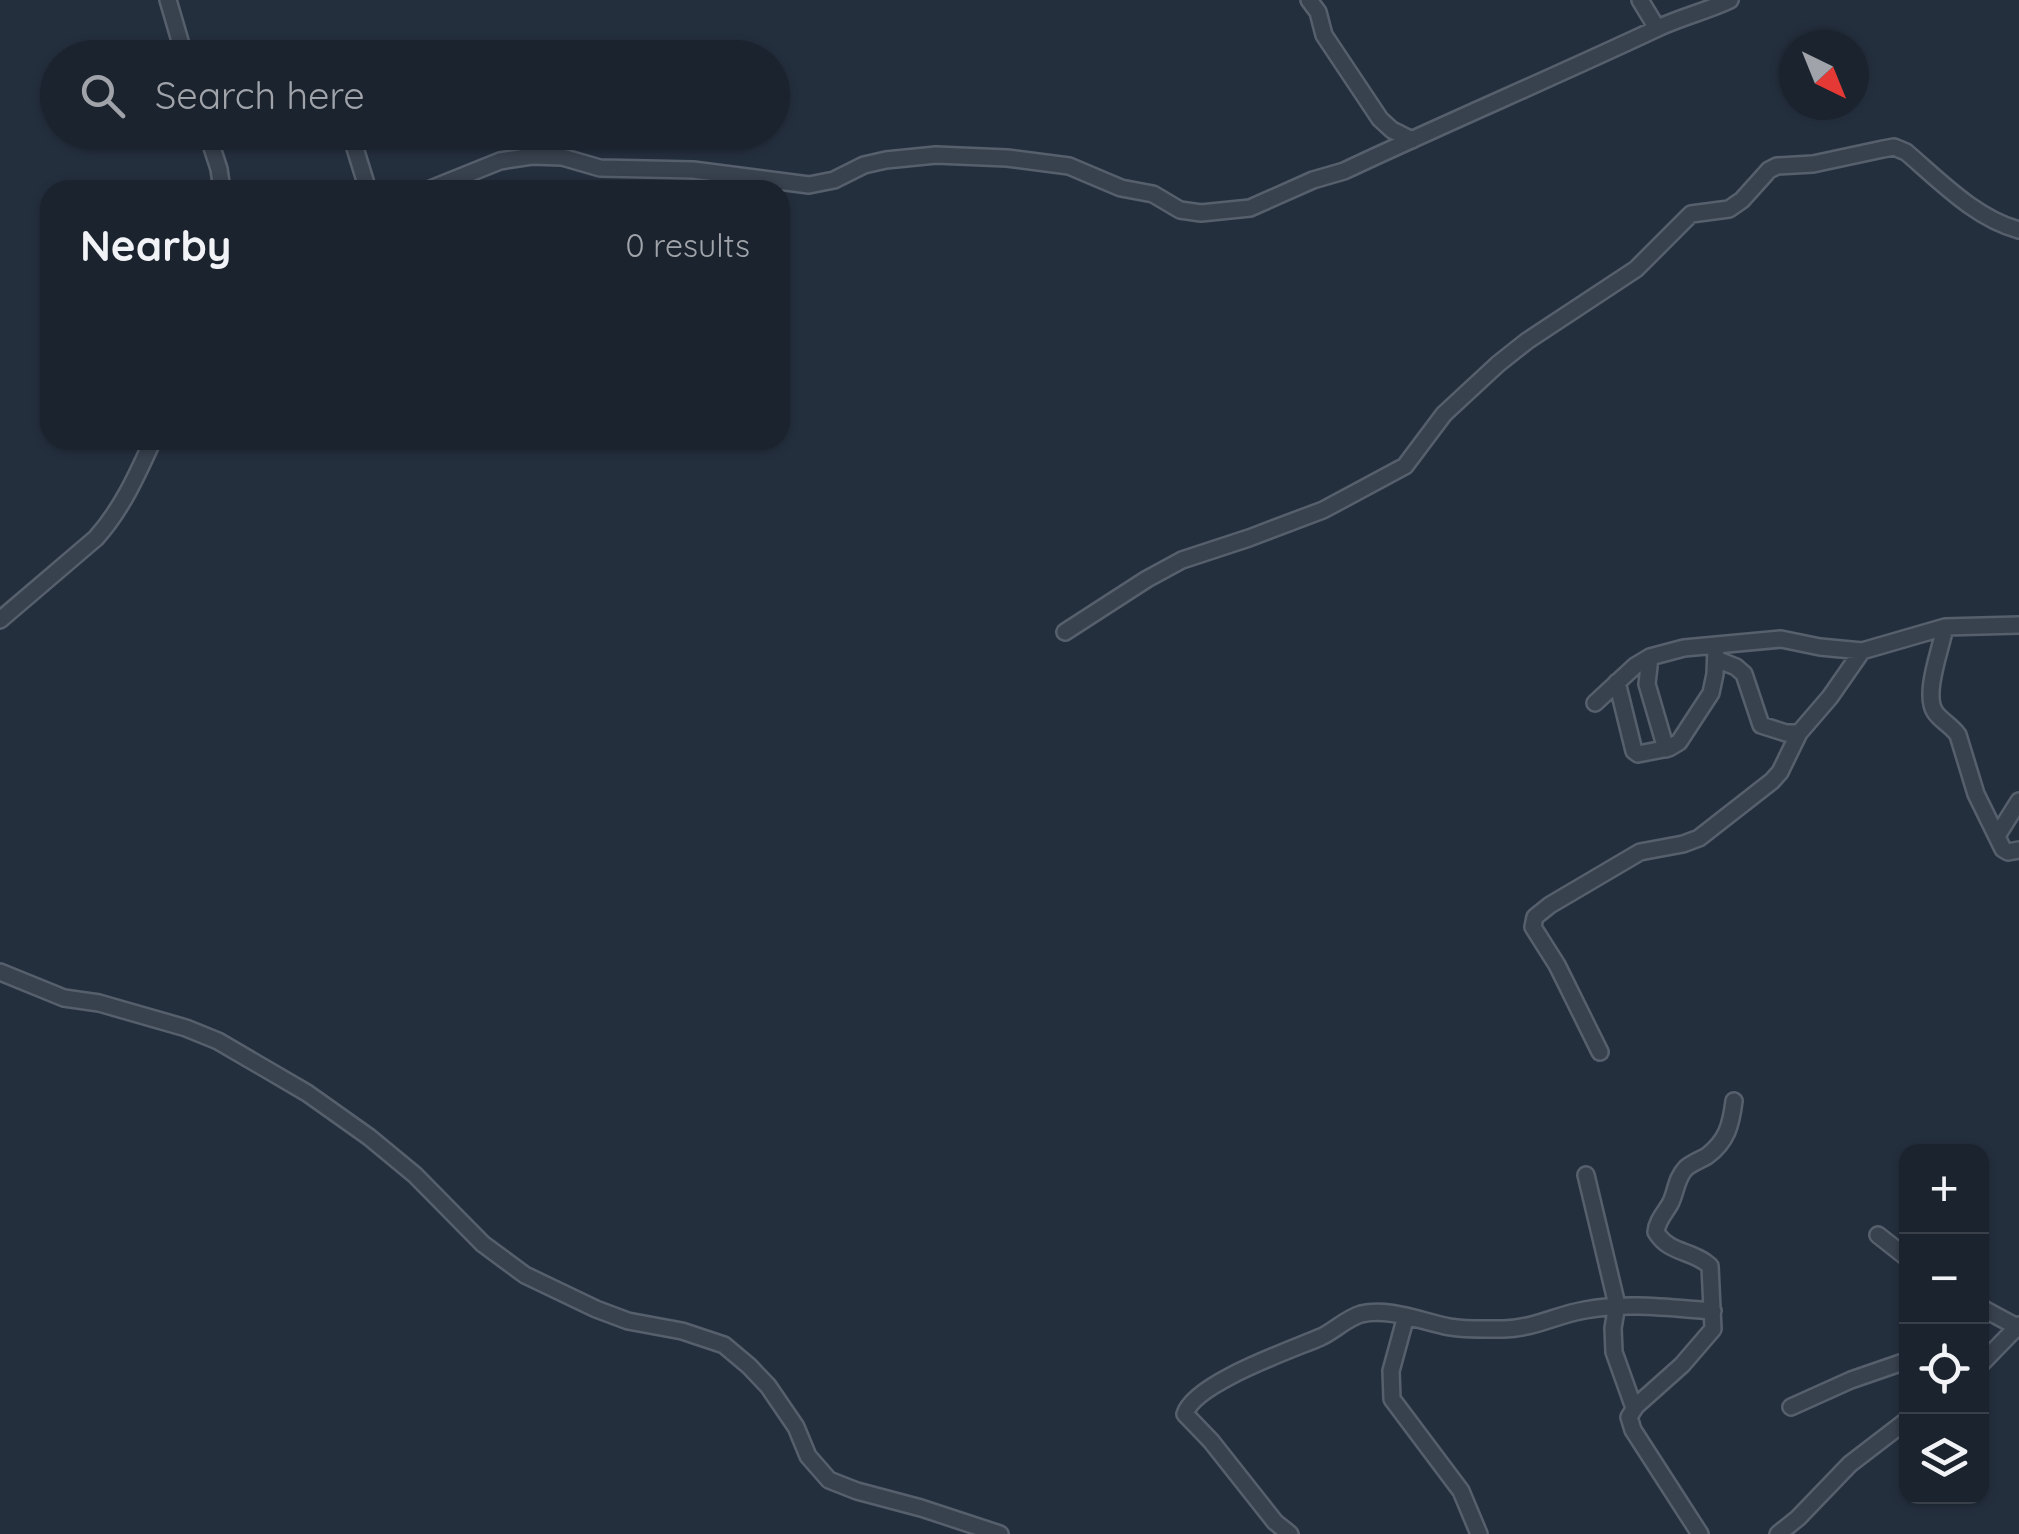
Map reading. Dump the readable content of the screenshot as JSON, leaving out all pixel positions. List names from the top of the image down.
{
  "north": "bottom right",
  "page": {
    "search": "Search here",
    "heading": ["Nearby", "0 results"],
    "map_buttons": ["+", "−"]
  }
}
